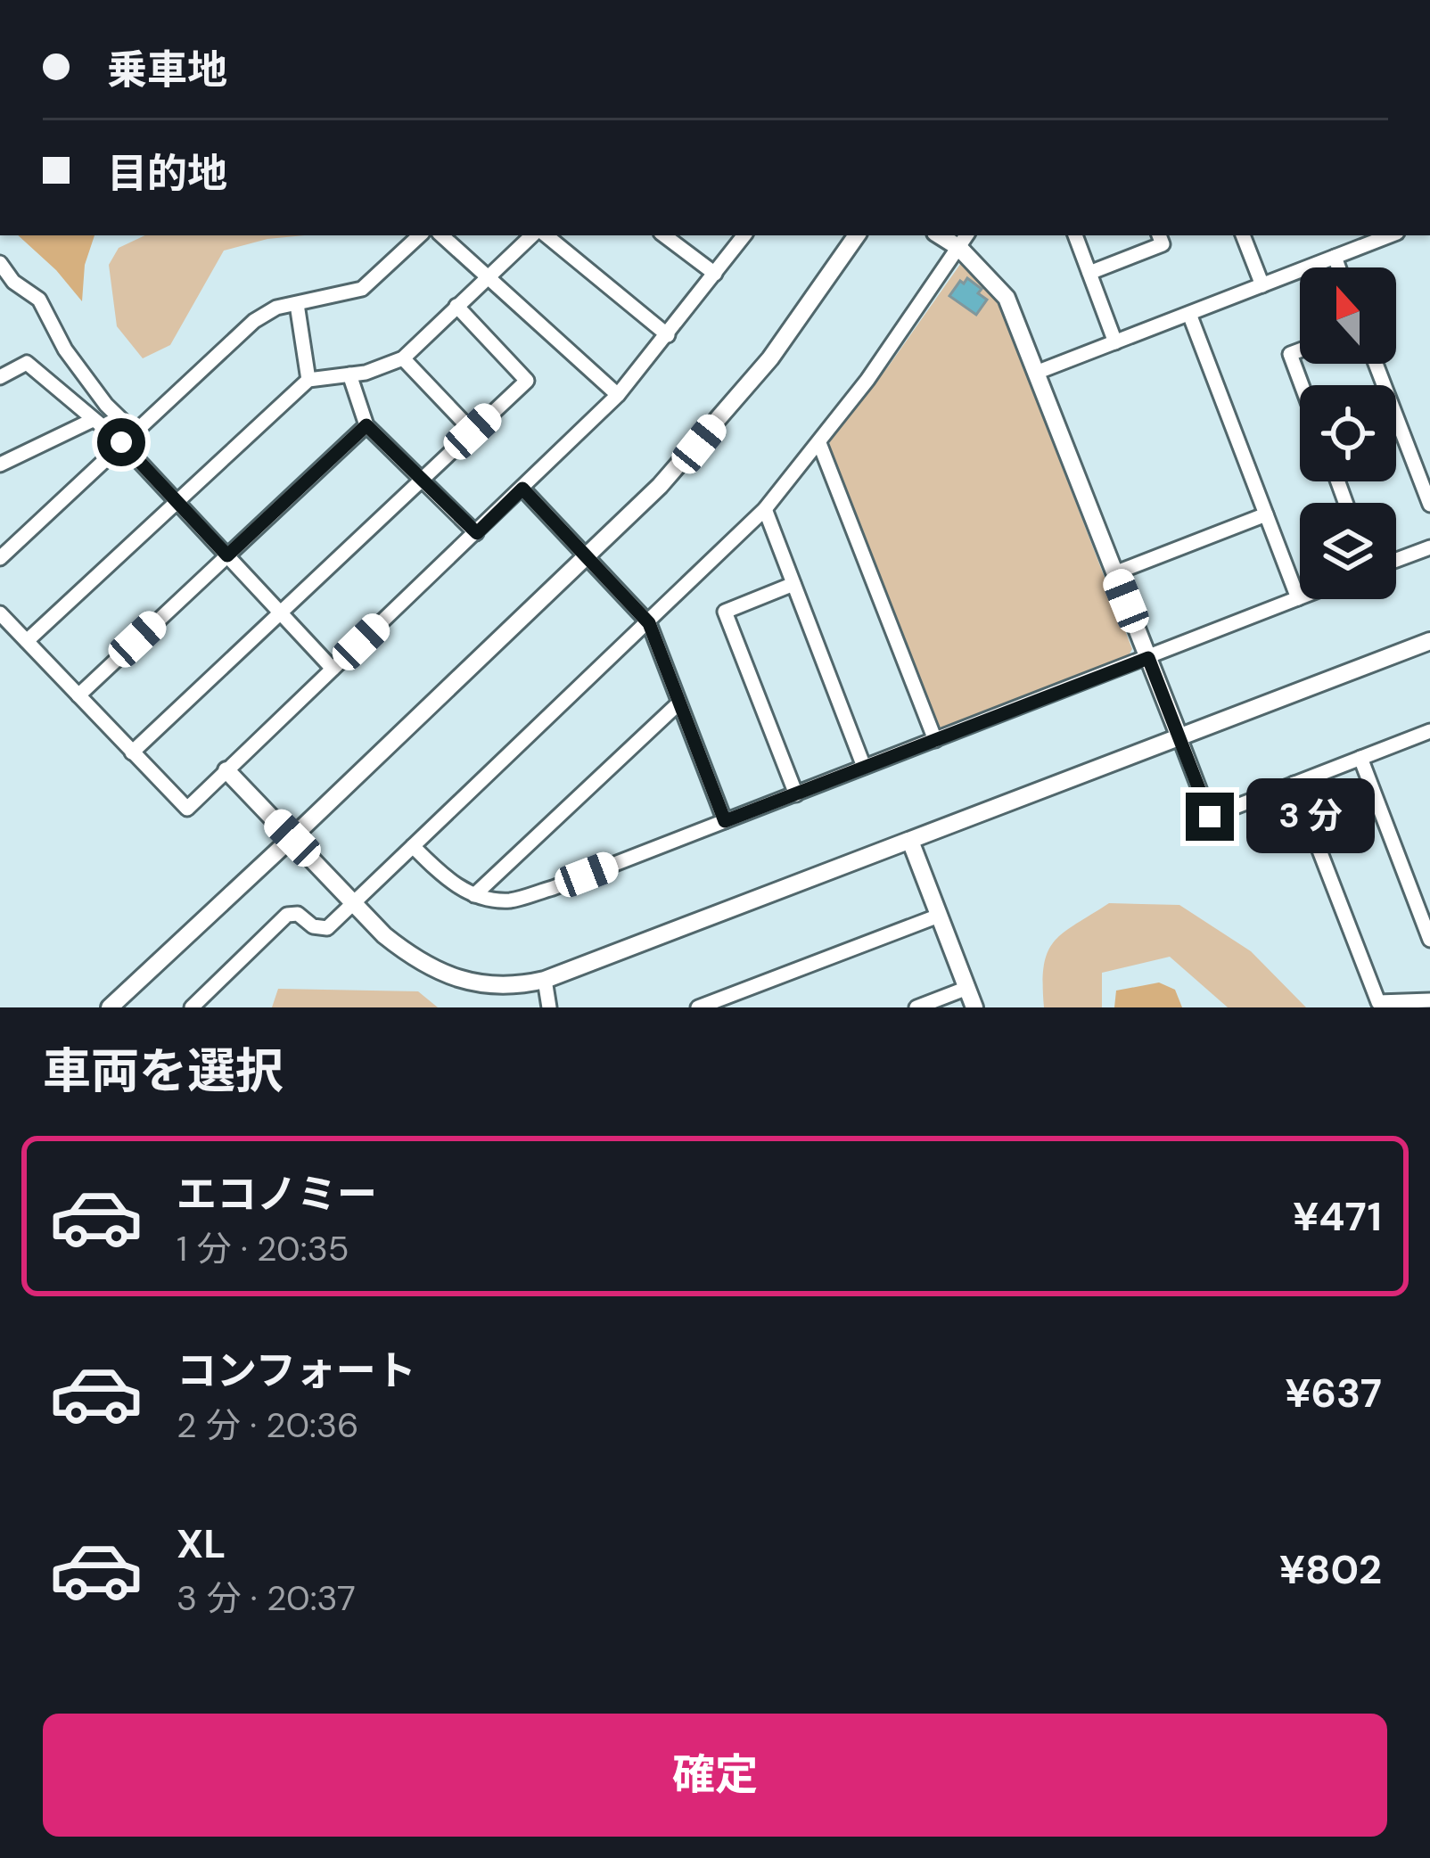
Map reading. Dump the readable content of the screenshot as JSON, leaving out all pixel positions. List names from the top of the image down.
{
  "north": "top",
  "page": {
    "banner": ["乗車地", "目的地"],
    "bubble": "3 分",
    "heading": "車両を選択",
    "list": [
      {
        "name": "エコノミー",
        "note": "1 分 · 20:35",
        "value": "¥471"
      },
      {
        "name": "コンフォート",
        "note": "2 分 · 20:36",
        "value": "¥637"
      },
      {
        "name": "XL",
        "note": "3 分 · 20:37",
        "value": "¥802"
      }
    ],
    "buttons": "確定"
  }
}
